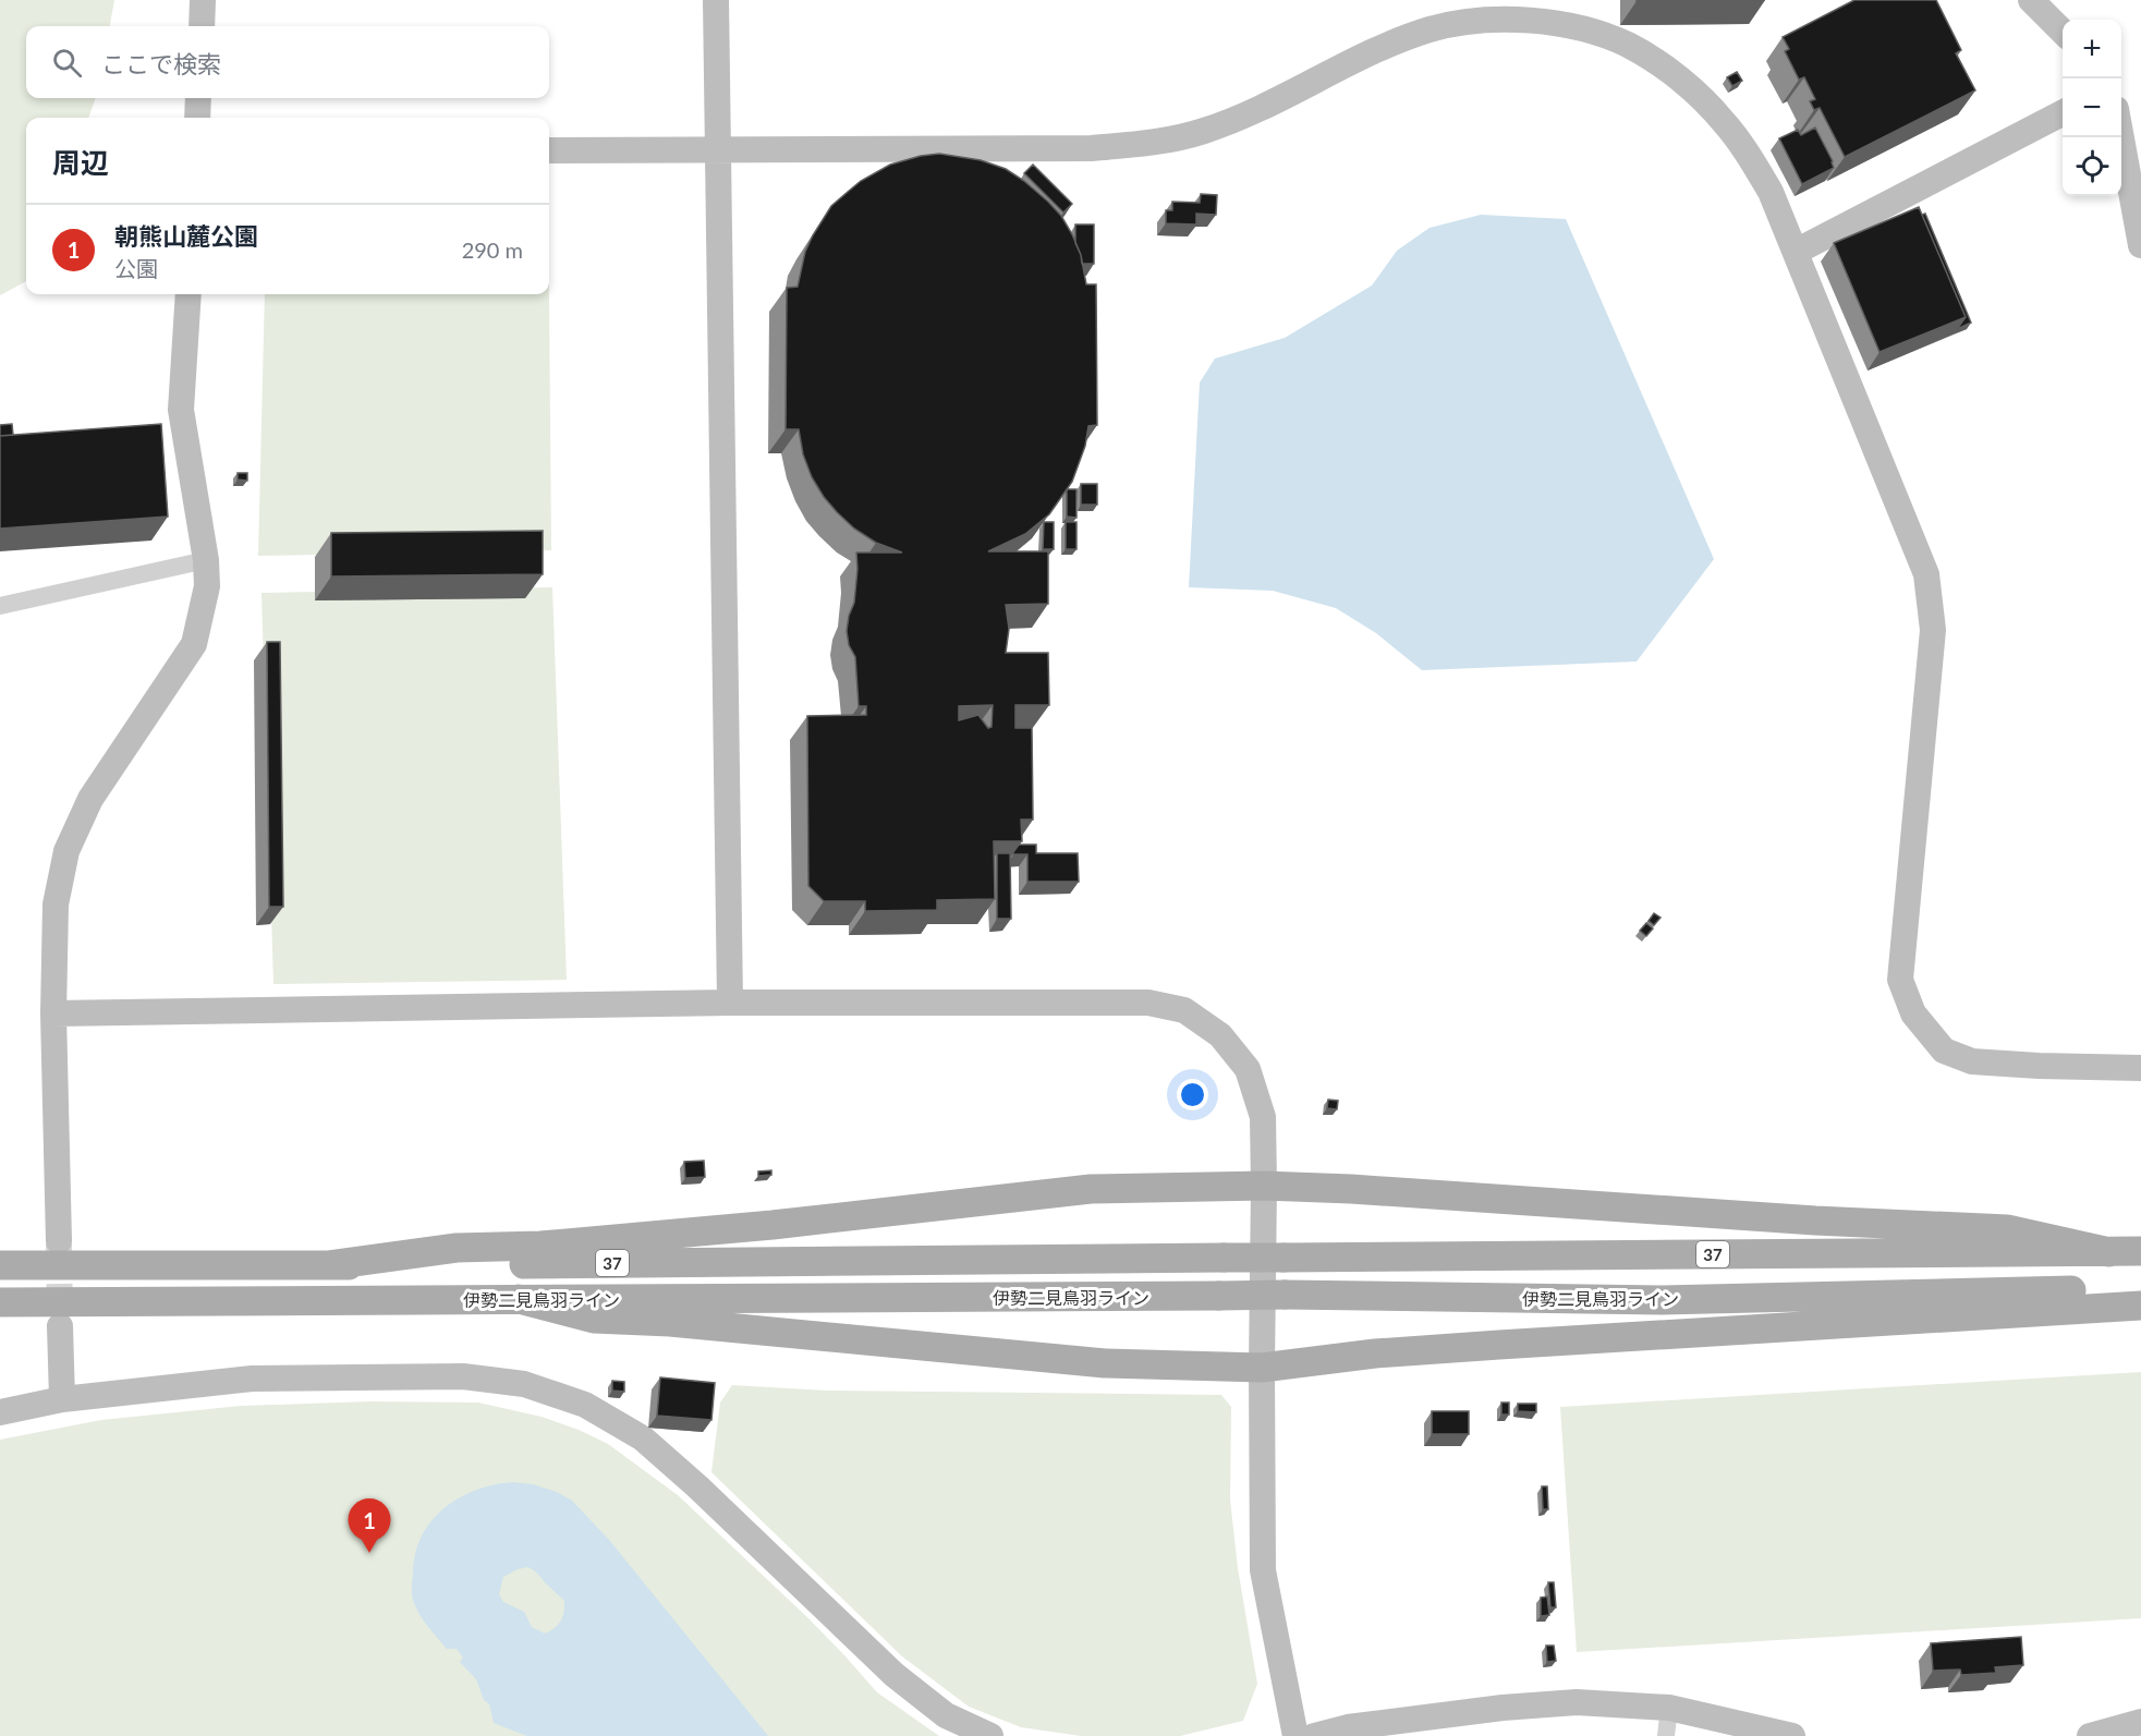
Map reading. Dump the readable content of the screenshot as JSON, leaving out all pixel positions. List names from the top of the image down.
{
  "streets": {
    "main road": ["37", "伊勢二見鳥羽ライン"]
  },
  "page": {
    "map_buttons": ["+", "−"],
    "search": "ここで検索",
    "heading": "周辺",
    "list": [
      {
        "mark": "1",
        "name": "朝熊山麓公園",
        "note": "公園",
        "value": "290 m"
      }
    ],
    "pins": "1"
  }
}
